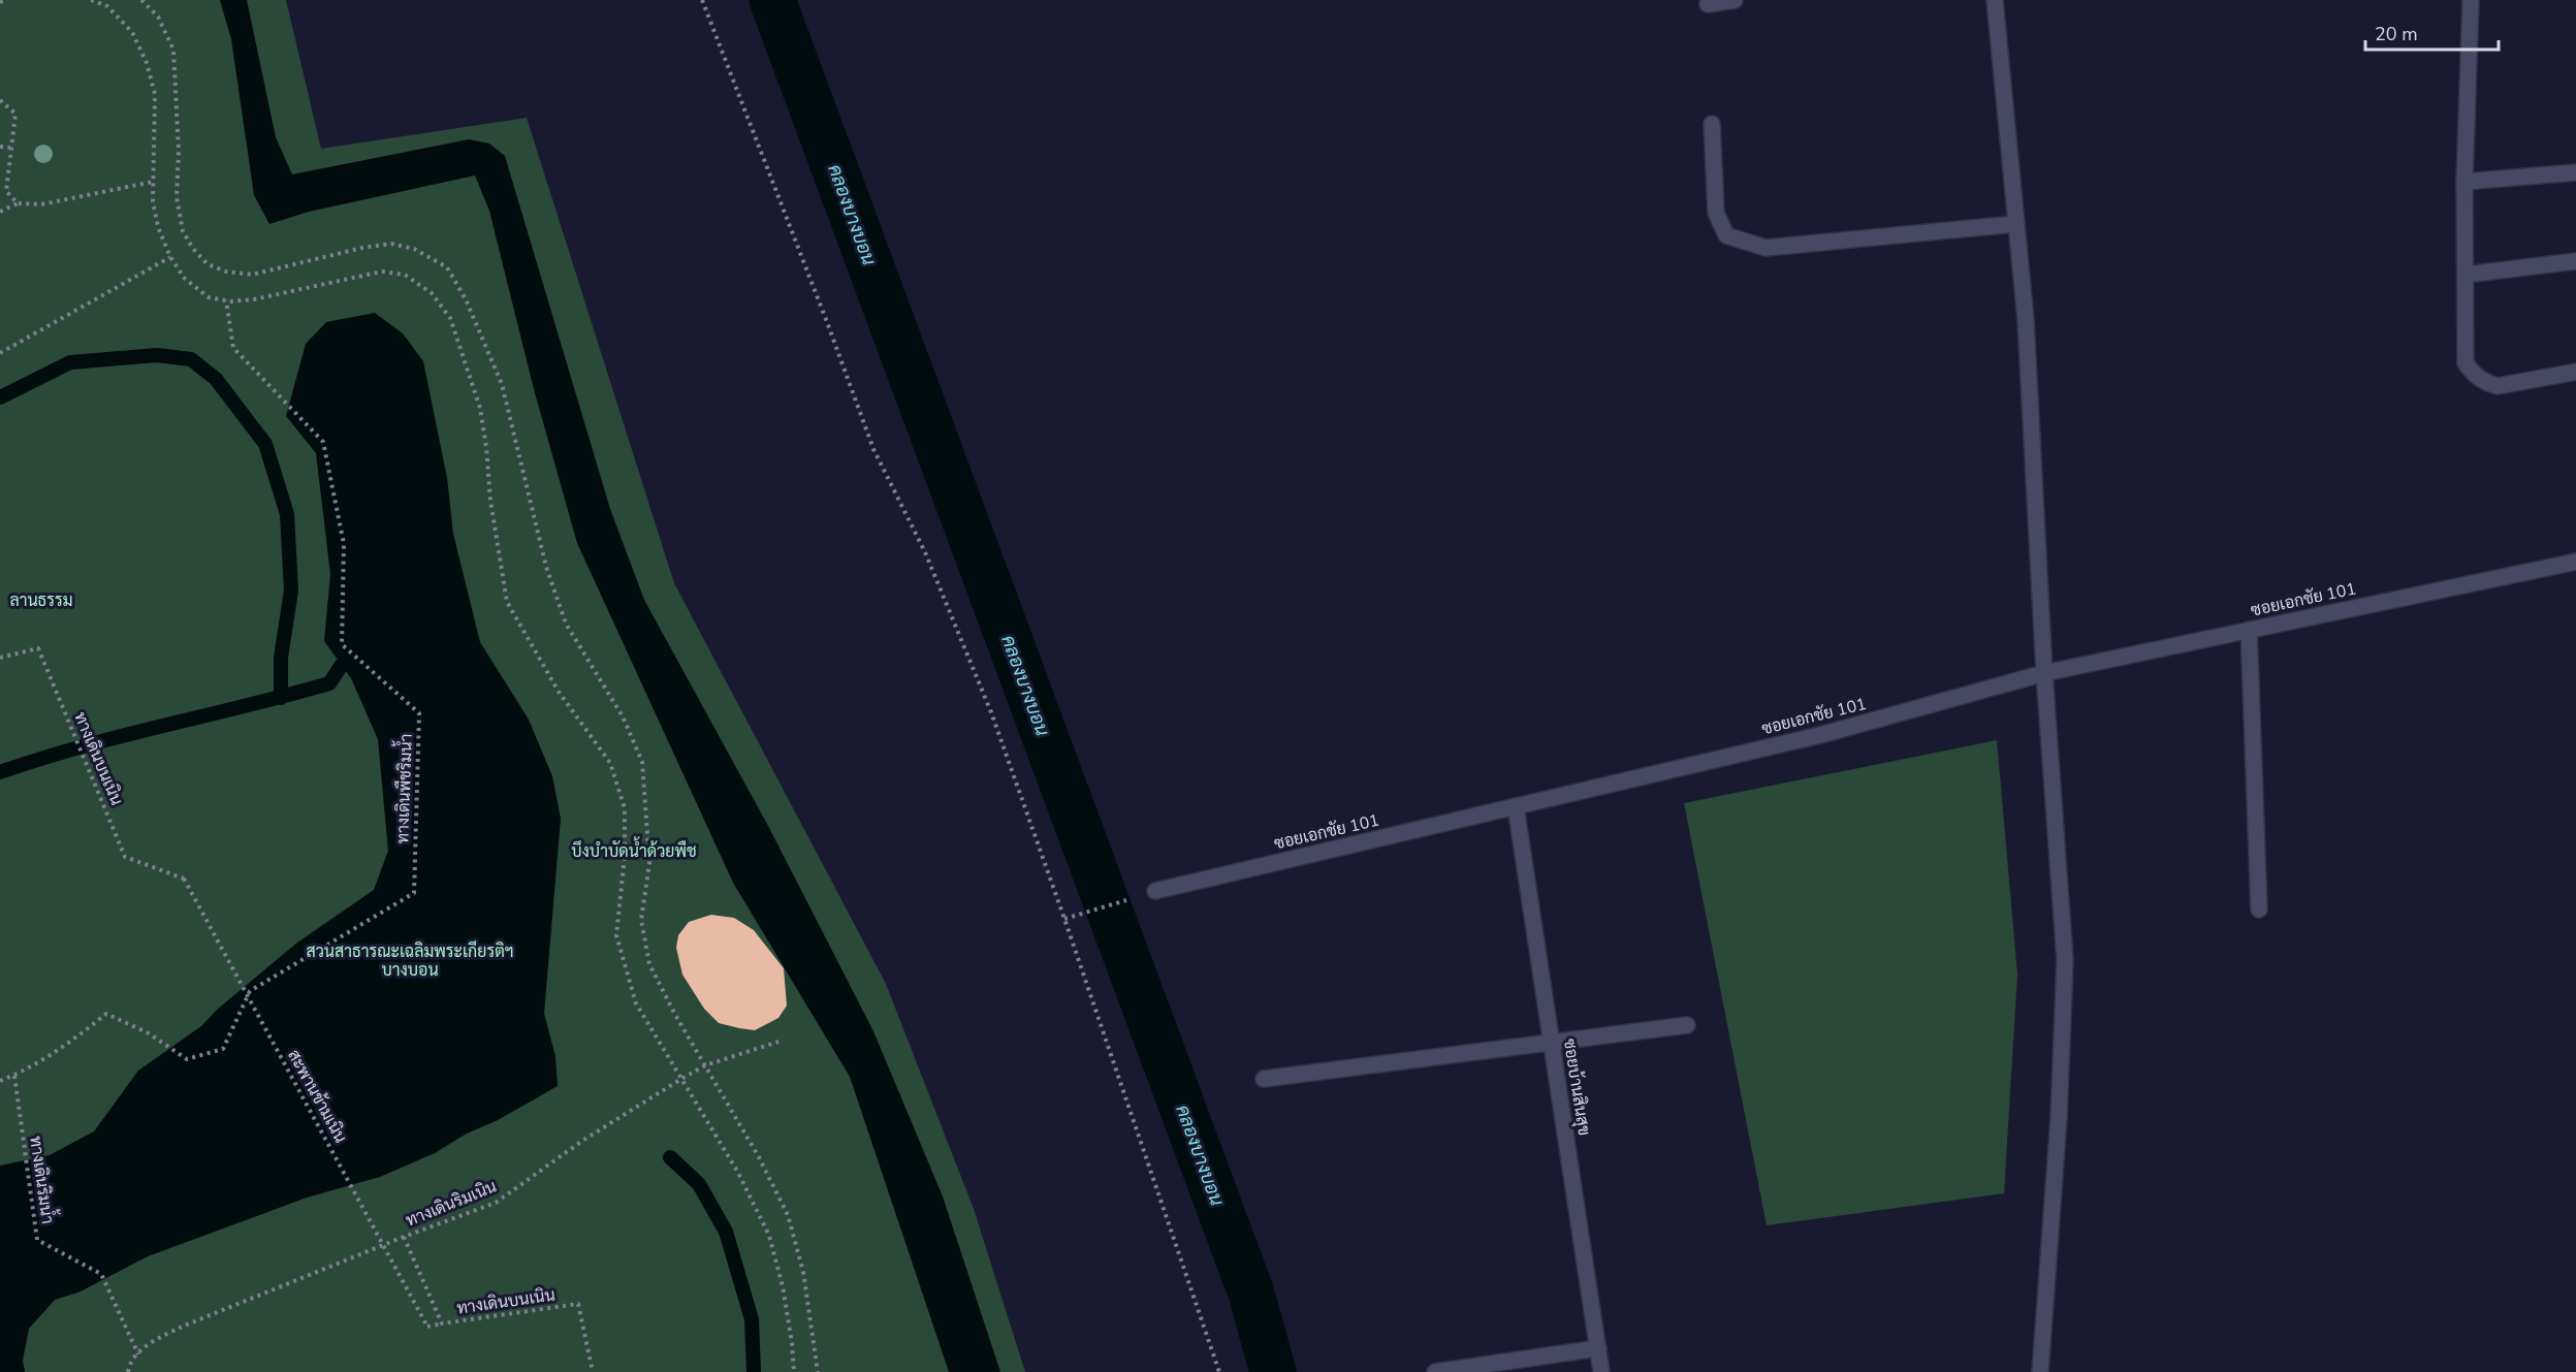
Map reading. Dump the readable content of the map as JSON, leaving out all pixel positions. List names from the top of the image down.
{
  "streets": {
    "street": ["ซอยเอกชัย 101", "ซอยบ้านสินสุข"],
    "path": [
      "ทางเดินบนเนิน",
      "ทางเดินพืชริมน้ำ",
      "สะพานข้ามเนิน",
      "ทางเดินริมน้ำ",
      "ทางเดินริมเนิน"
    ]
  },
  "crossings": [
    ["ซอยเอกชัย 101", "ซอยบ้านสินสุข"],
    ["ทางเดินบนเนิน", "สะพานข้ามเนิน"],
    ["ทางเดินบนเนิน", "ทางเดินริมเนิน"],
    ["ทางเดินพืชริมน้ำ", "ทางเดินริมน้ำ"],
    ["ทางเดินริมน้ำ", "ทางเดินริมเนิน"]
  ],
  "water": ["คลองบางบอน"],
  "parks": ["ลานธรรม", "บึงบำบัดน้ำด้วยพืช", "สวนสาธารณะเฉลิมพระเกียรติฯ บางบอน"],
  "scale_bar": "20 m"
}
